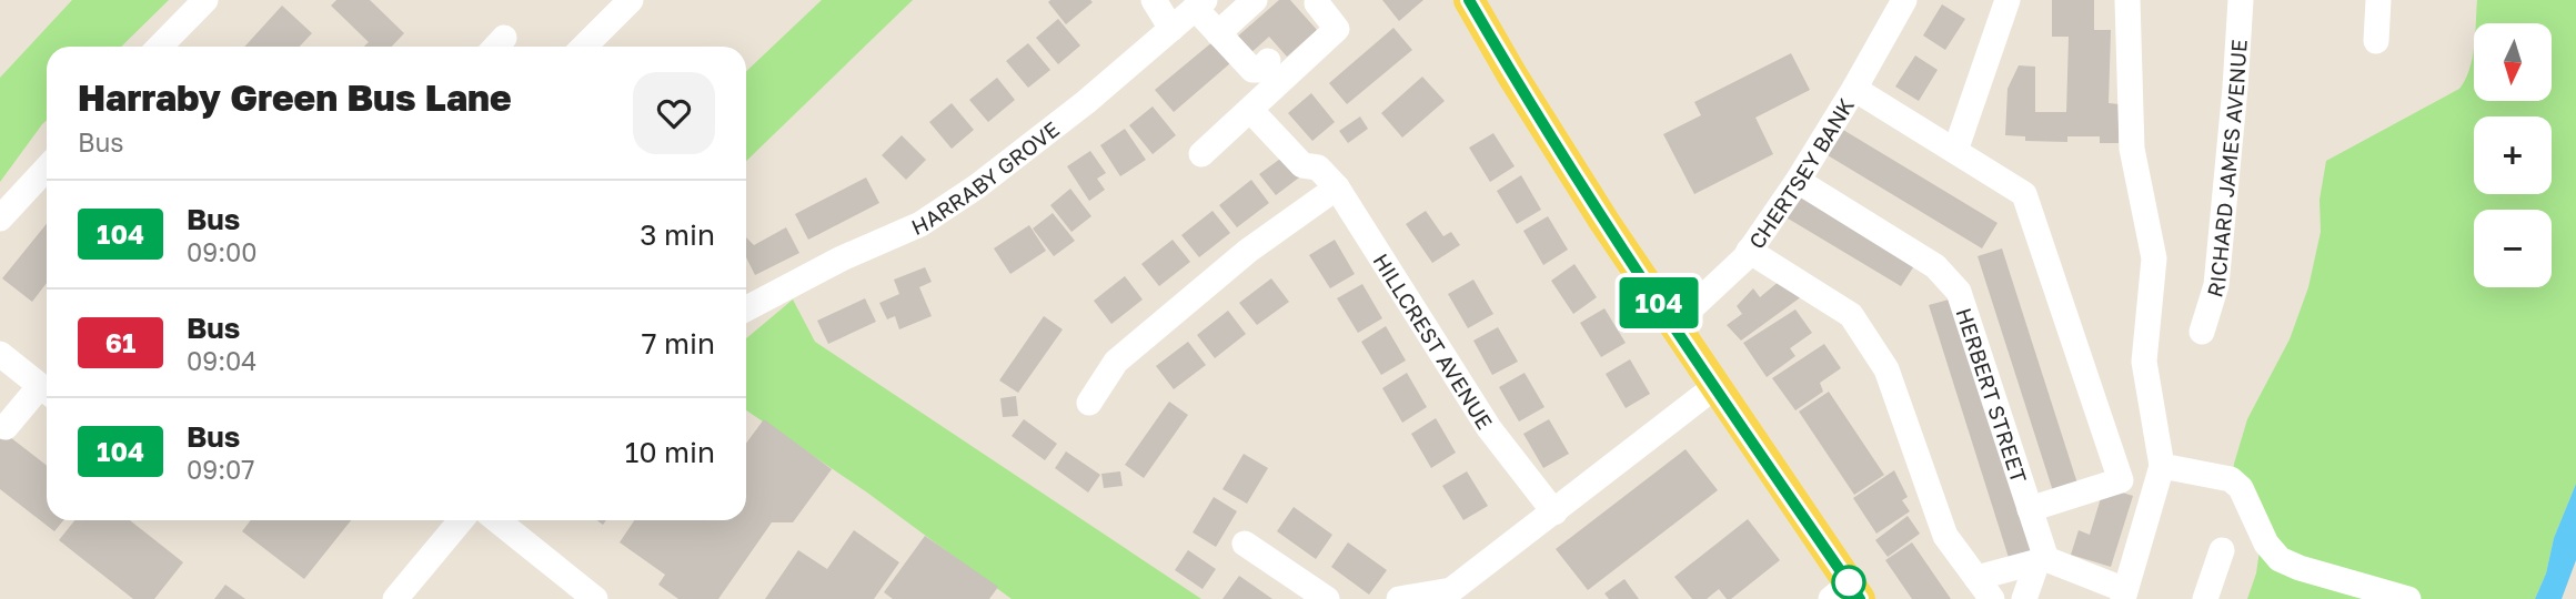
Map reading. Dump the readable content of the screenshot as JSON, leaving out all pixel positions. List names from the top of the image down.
{
  "streets": {
    "street": [
      "RICHARD JAMES AVENUE",
      "CHERTSEY BANK",
      "HARRABY GROVE",
      "HILLCREST AVENUE",
      "HERBERT STREET"
    ]
  },
  "crossings": [
    ["CHERTSEY BANK", "HERBERT STREET"]
  ],
  "lines": ["bus line 104"],
  "north": "bottom",
  "page": {
    "on_map": "104",
    "map_buttons": ["+", "−"],
    "heading": ["Harraby Green Bus Lane", "Bus"],
    "list": [
      {
        "mark": "104",
        "name": "Bus",
        "note": "09:00",
        "value": "3 min"
      },
      {
        "mark": "61",
        "name": "Bus",
        "note": "09:04",
        "value": "7 min"
      },
      {
        "mark": "104",
        "name": "Bus",
        "note": "09:07",
        "value": "10 min"
      }
    ]
  }
}
